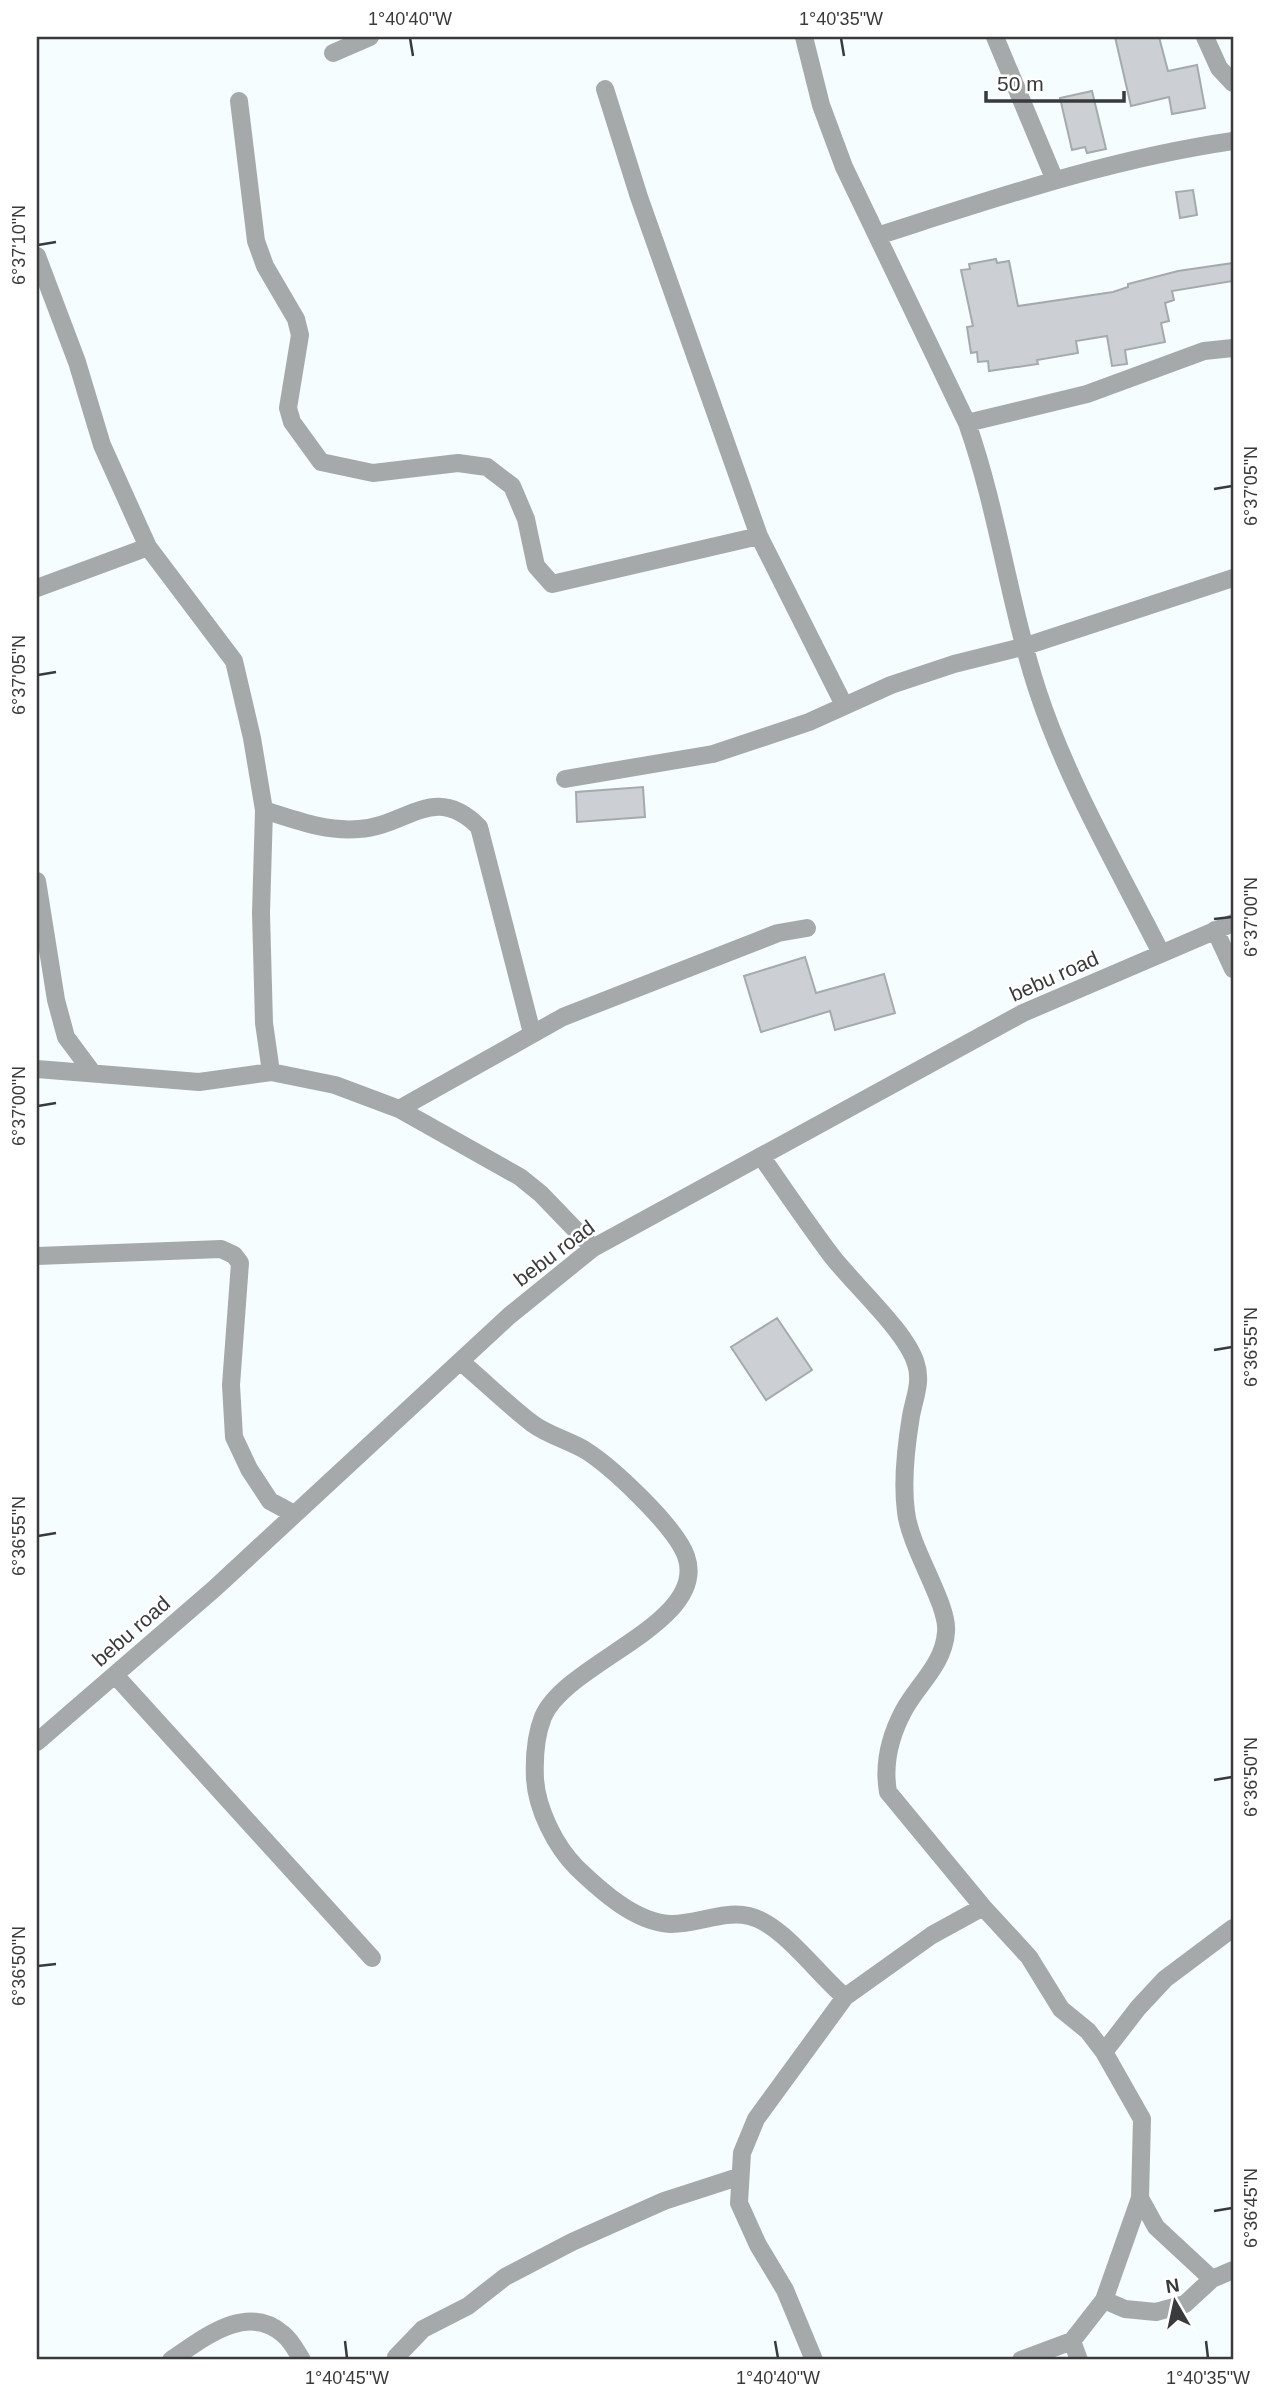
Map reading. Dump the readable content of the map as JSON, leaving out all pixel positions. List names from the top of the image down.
{
  "streets": {
    "street": ["bebu road"]
  },
  "scale_bar": "50 m",
  "north": "top",
  "coordinates": [
    "1°40'40\"W",
    "1°40'35\"W",
    "6°37'10\"N",
    "6°37'05\"N",
    "6°37'00\"N",
    "6°36'55\"N",
    "6°36'50\"N",
    "6°36'45\"N",
    "1°40'45\"W"
  ]
}
